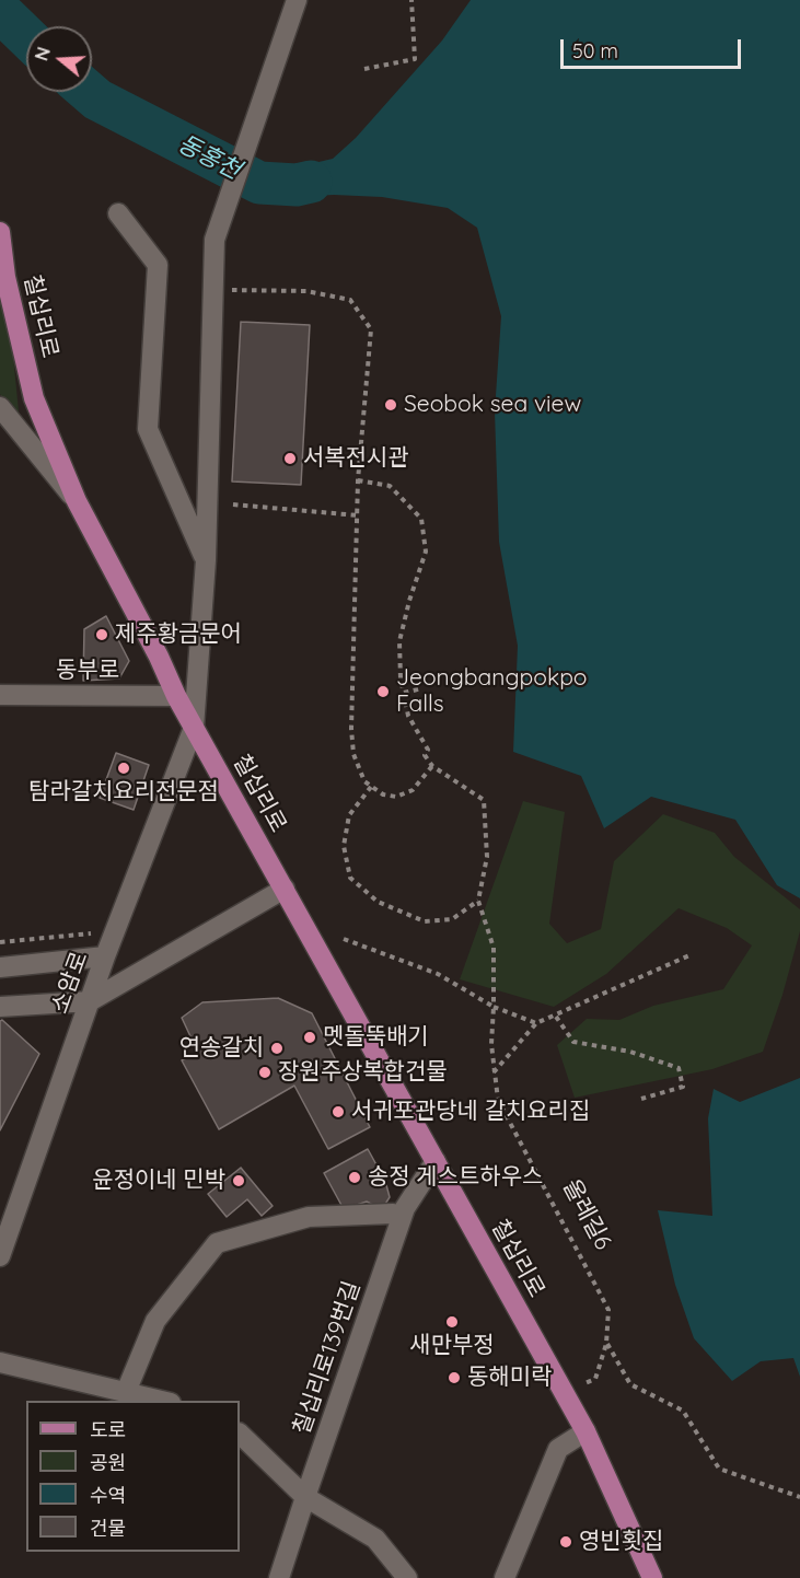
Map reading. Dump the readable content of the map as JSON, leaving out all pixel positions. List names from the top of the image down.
{
  "streets": {
    "main road": ["칠십리로"],
    "street": ["동부로", "소암로", "칠십리로139번길"],
    "path": ["올레길6"]
  },
  "crossings": [
    ["칠십리로", "동부로"],
    ["칠십리로", "소암로"],
    ["칠십리로", "칠십리로139번길"]
  ],
  "water": ["동홍천"],
  "places": [
    "Seobok sea view",
    "서복전시관",
    "제주황금문어",
    "Jeongbangpokpo Falls",
    "탐라갈치요리전문점",
    "멧돌뚝배기",
    "연송갈치",
    "장원주상복합건물",
    "서귀포관당네 갈치요리집",
    "송정 게스트하우스",
    "윤정이네 민박",
    "새만부정",
    "동해미락",
    "영빈횟집"
  ],
  "legend": [
    "도로",
    "공원",
    "수역",
    "건물"
  ],
  "scale_bar": "50 m",
  "north": "left"
}
